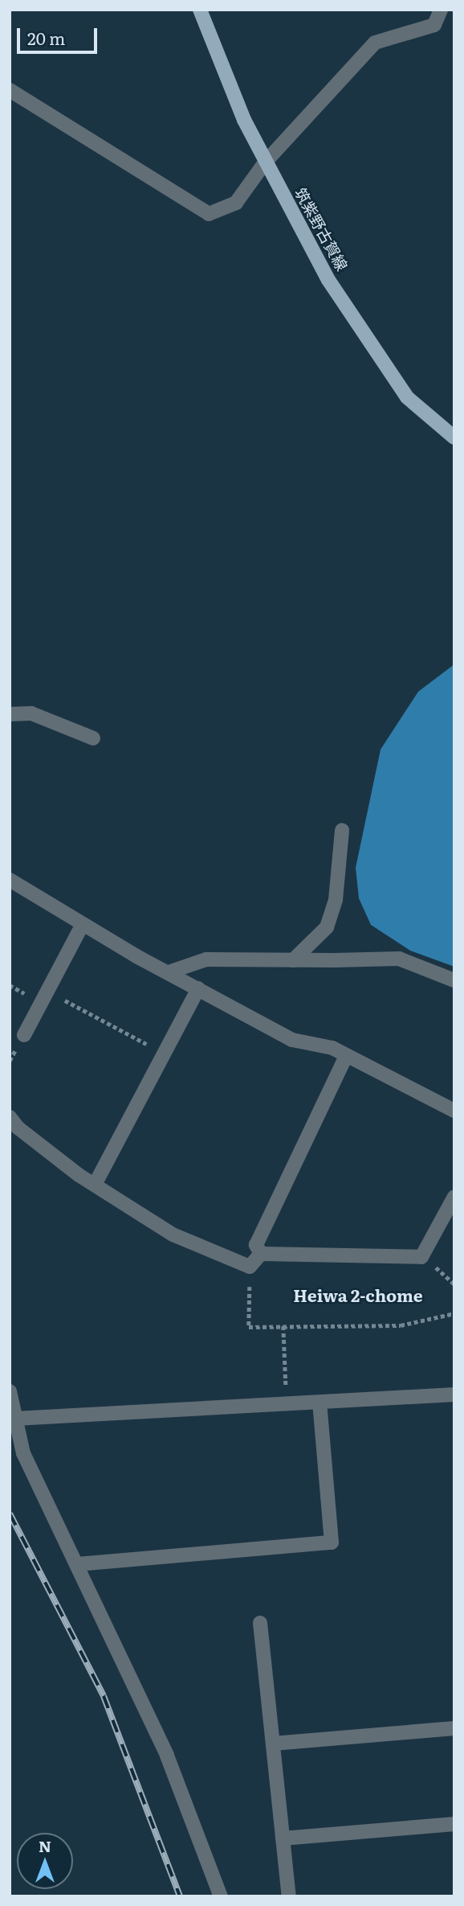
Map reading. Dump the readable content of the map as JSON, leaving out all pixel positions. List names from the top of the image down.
{
  "streets": {
    "main road": ["筑紫野古賀線"]
  },
  "districts": ["Heiwa 2-chome"],
  "scale_bar": "20 m",
  "north": "top"
}
